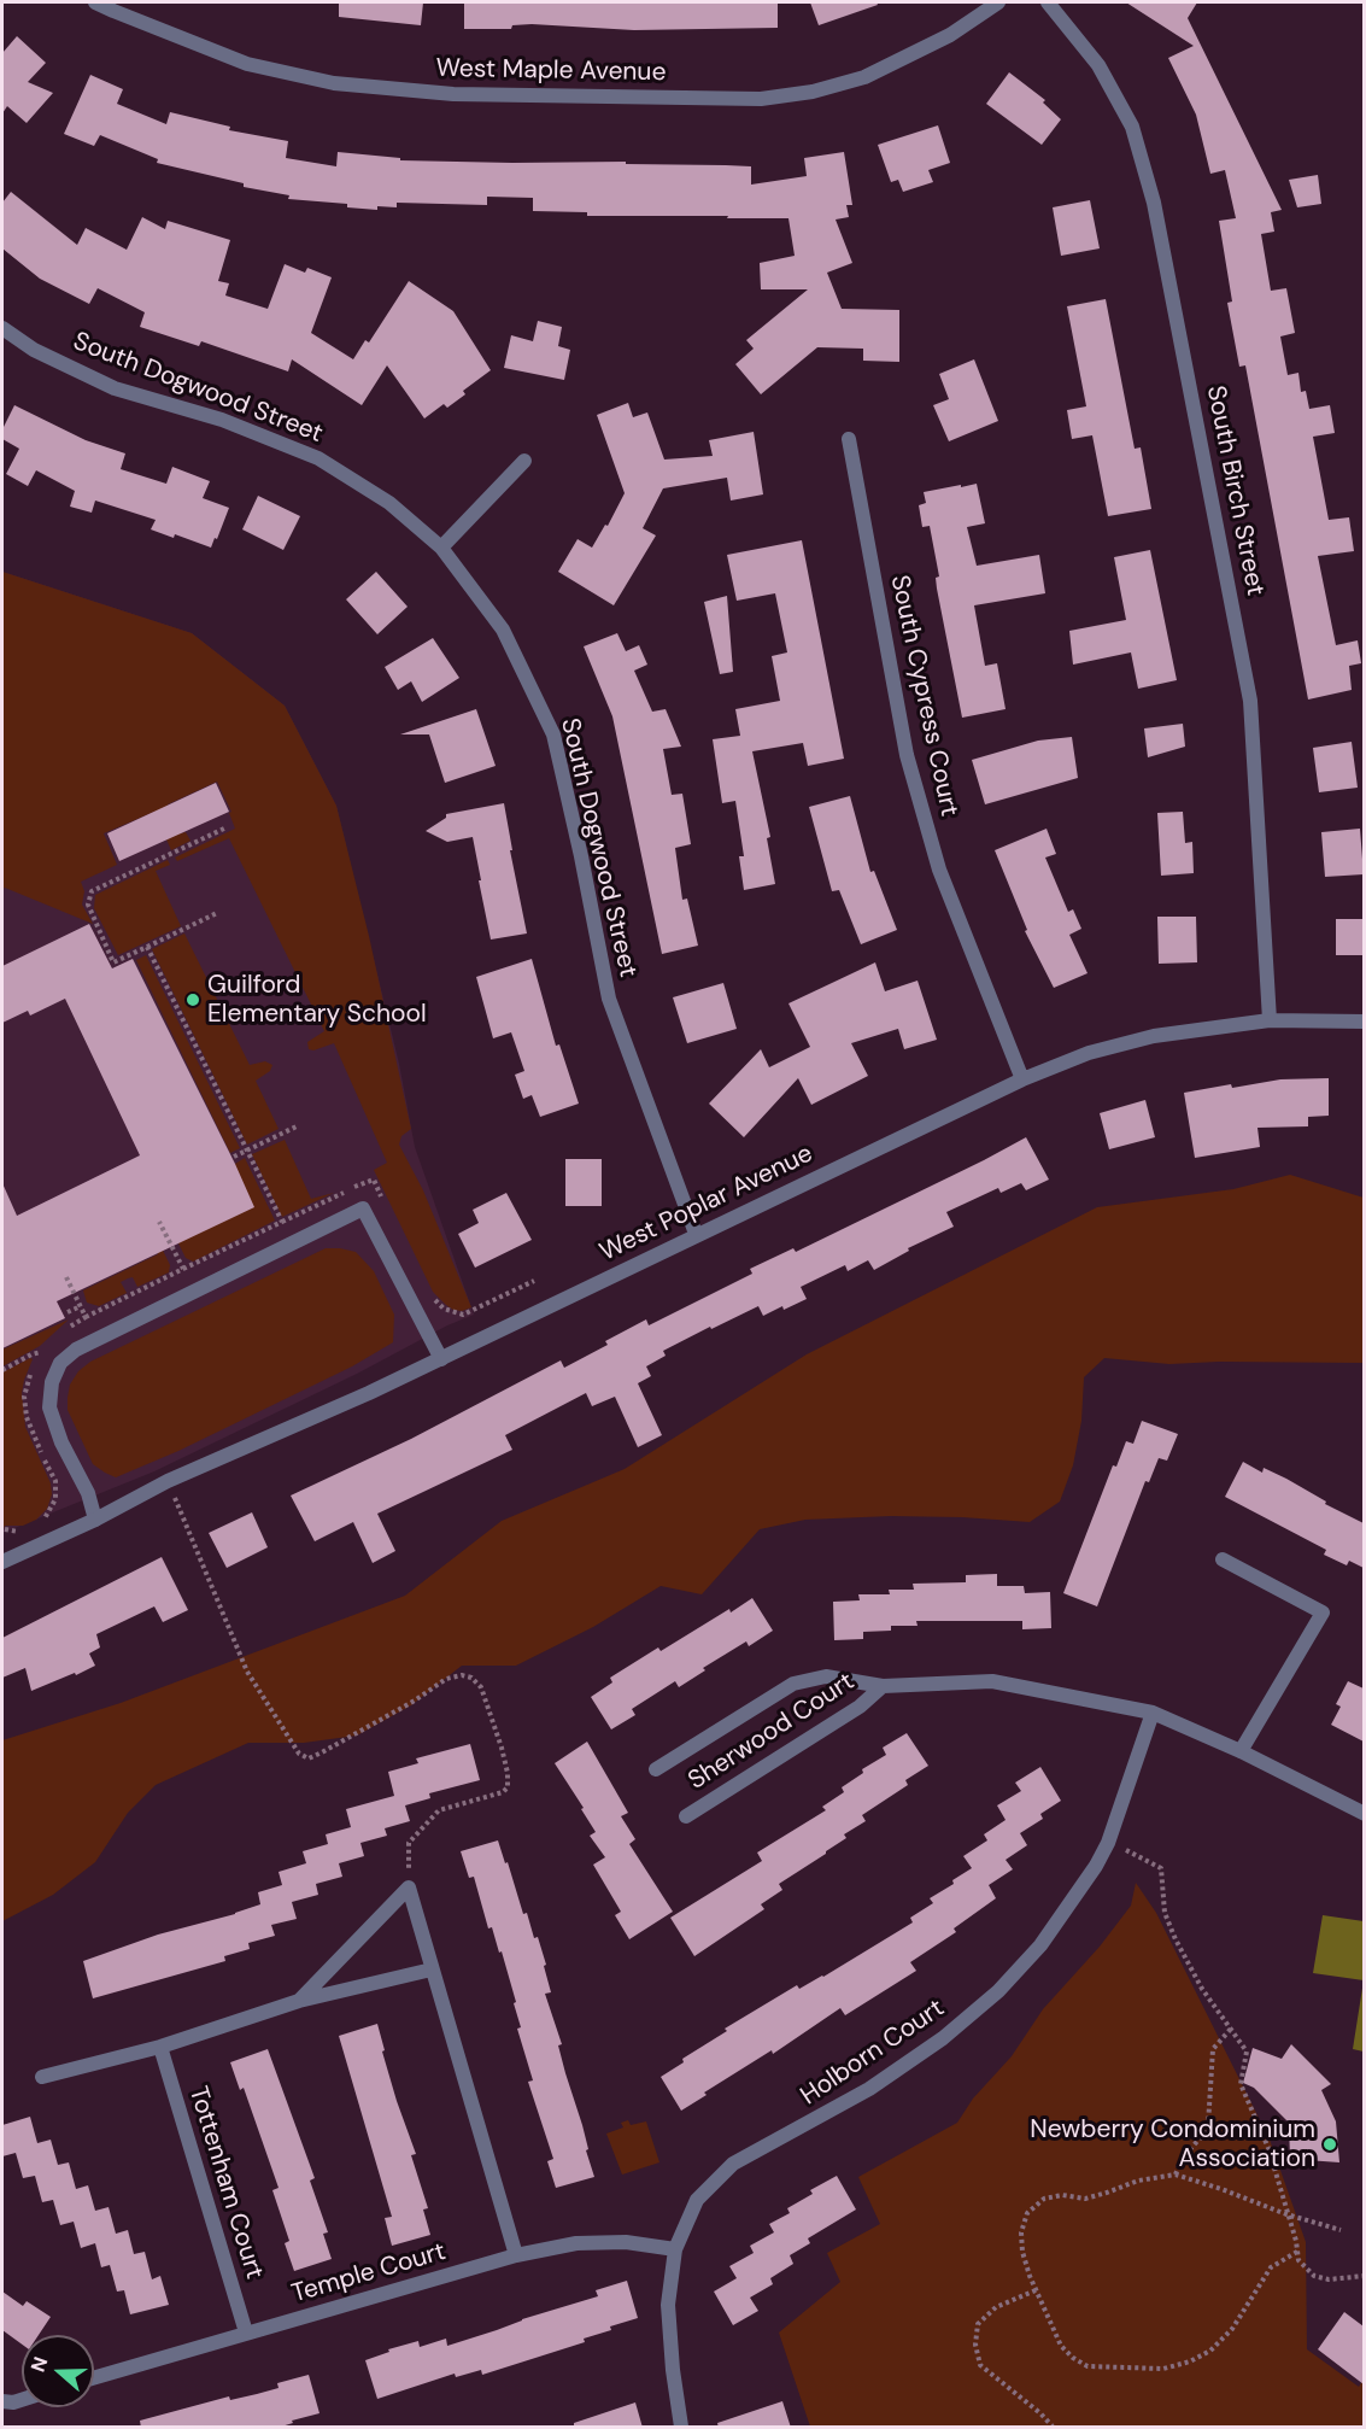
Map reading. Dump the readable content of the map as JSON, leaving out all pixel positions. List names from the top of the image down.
{
  "streets": {
    "street": [
      "West Maple Avenue",
      "South Dogwood Street",
      "South Birch Street",
      "South Cypress Court",
      "West Poplar Avenue",
      "Sherwood Court",
      "Holborn Court",
      "Tottenham Court",
      "Temple Court"
    ]
  },
  "crossings": [
    ["South Dogwood Street", "West Poplar Avenue"],
    ["South Birch Street", "West Poplar Avenue"],
    ["South Cypress Court", "West Poplar Avenue"],
    ["Sherwood Court", "Holborn Court"],
    ["Holborn Court", "Temple Court"],
    ["Tottenham Court", "Temple Court"]
  ],
  "places": ["Guilford Elementary School", "Newberry Condominium Association"],
  "north": "left"
}
